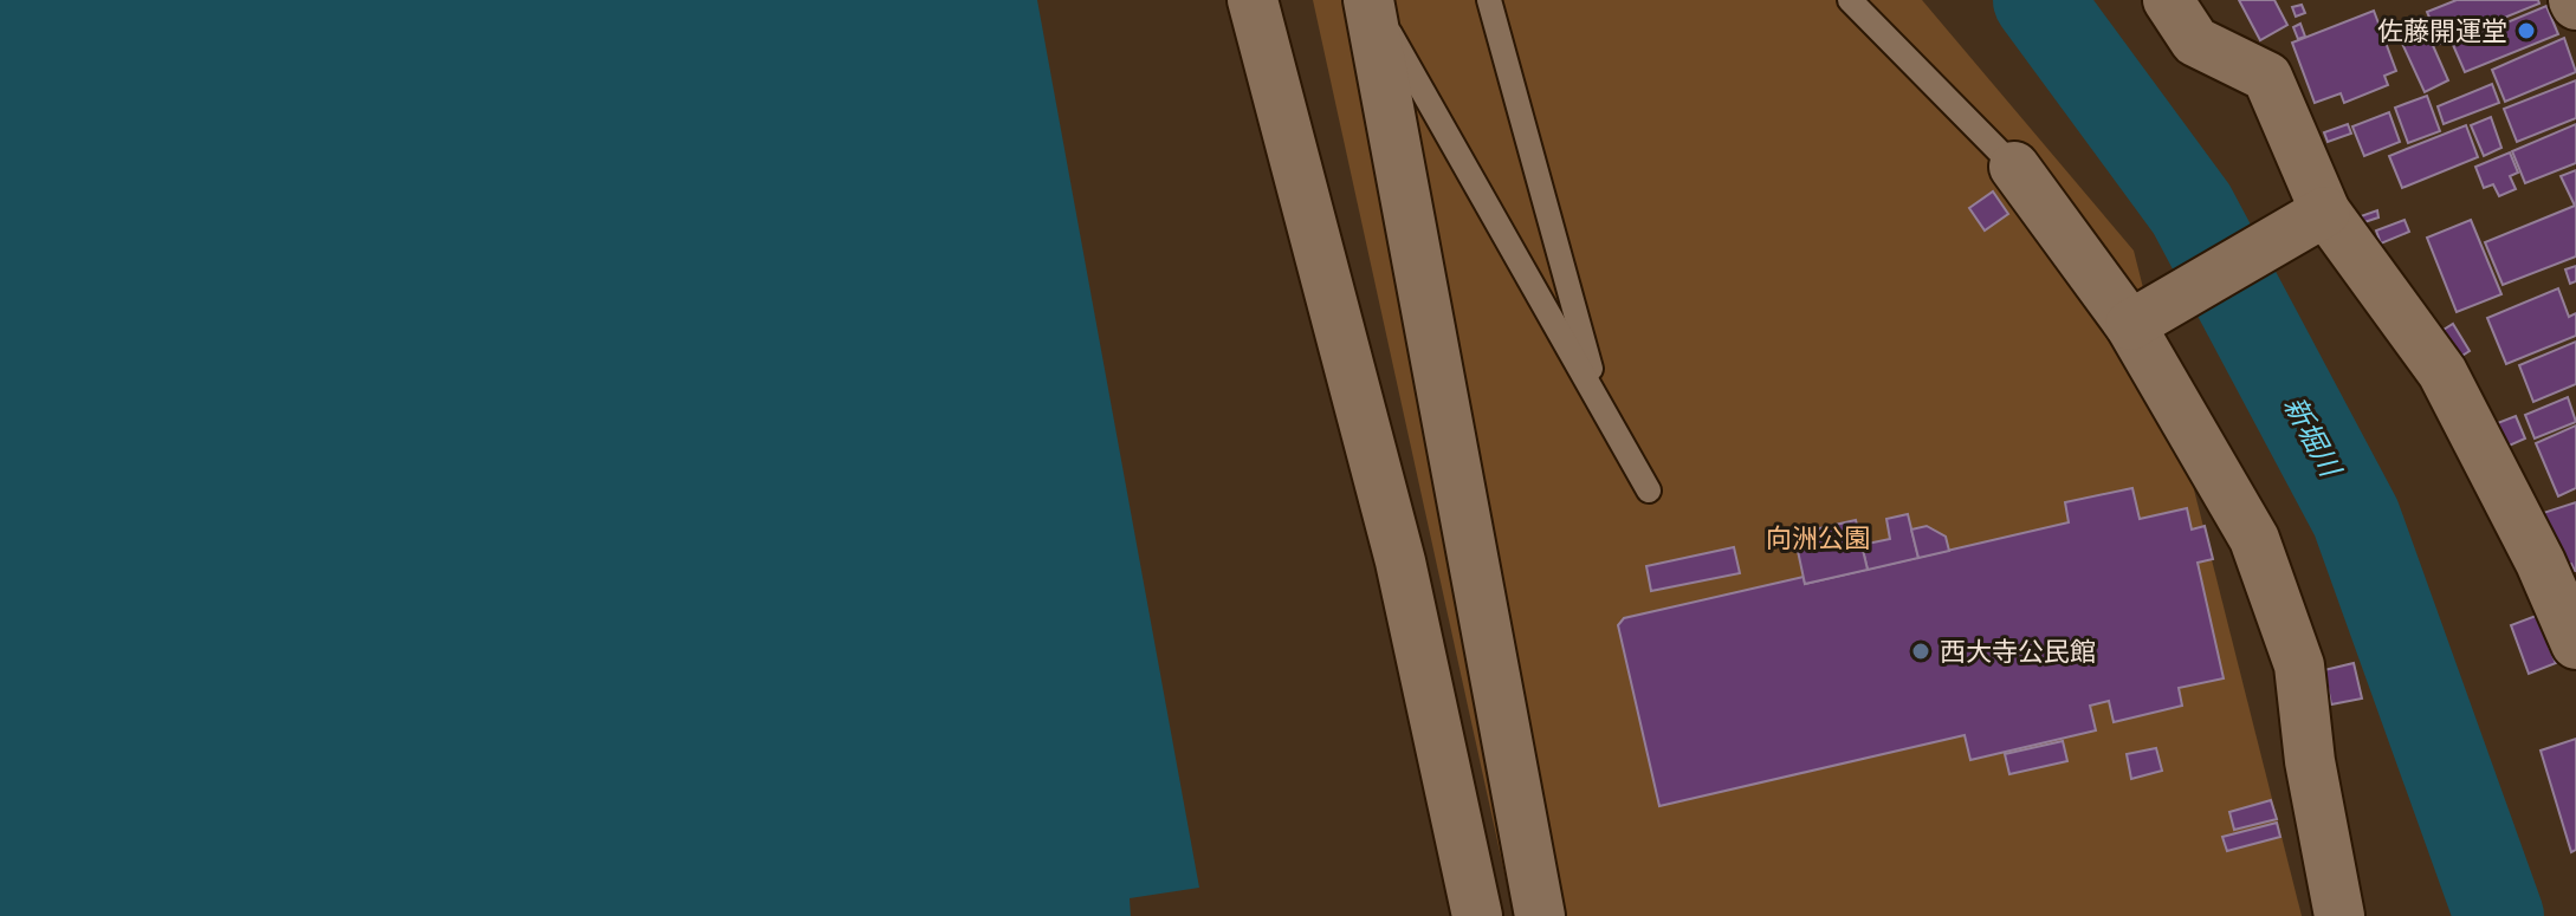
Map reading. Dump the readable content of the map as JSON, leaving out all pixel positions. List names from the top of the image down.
{
  "water": ["新堀川"],
  "parks": ["向洲公園"],
  "places": ["佐藤開運堂", "西大寺公民館"]
}
